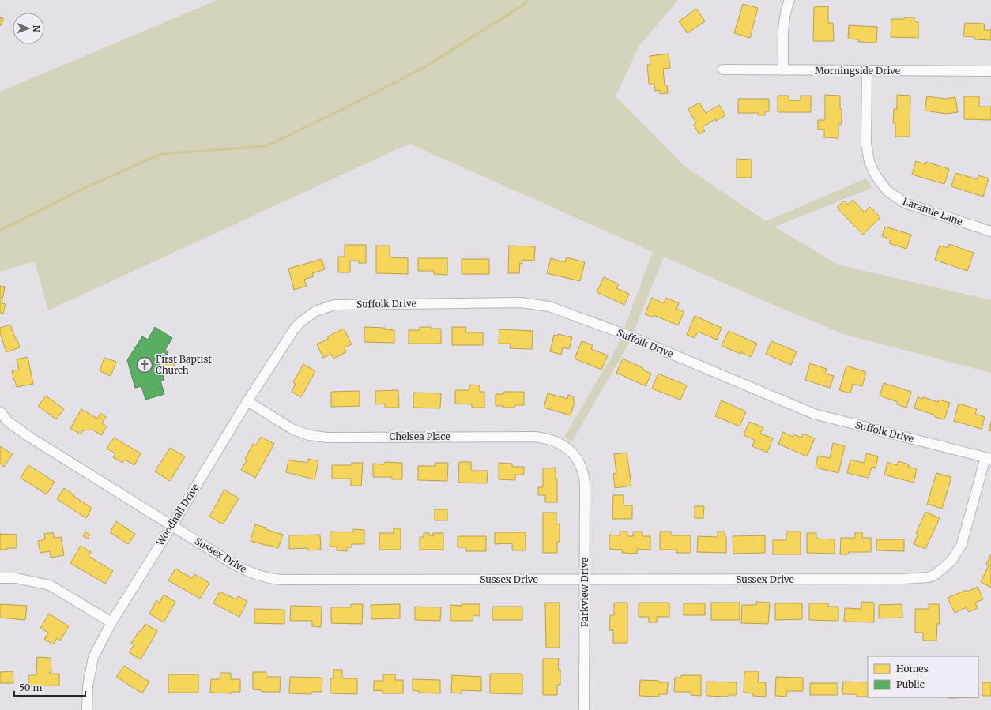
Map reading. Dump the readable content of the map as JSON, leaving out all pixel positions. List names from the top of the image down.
{
  "streets": {
    "street": [
      "Morningside Drive",
      "Laramie Lane",
      "Suffolk Drive",
      "Chelsea Place",
      "Woodhall Drive",
      "Sussex Drive",
      "Parkview Drive"
    ]
  },
  "crossings": [
    ["Morningside Drive", "Laramie Lane"],
    ["Suffolk Drive", "Woodhall Drive"],
    ["Suffolk Drive", "Sussex Drive"],
    ["Chelsea Place", "Woodhall Drive"],
    ["Chelsea Place", "Parkview Drive"],
    ["Woodhall Drive", "Sussex Drive"],
    ["Sussex Drive", "Parkview Drive"]
  ],
  "places": {
    "church": ["First Baptist Church"]
  },
  "legend": ["Homes", "Public"],
  "scale_bar": "50 m",
  "north": "right"
}
